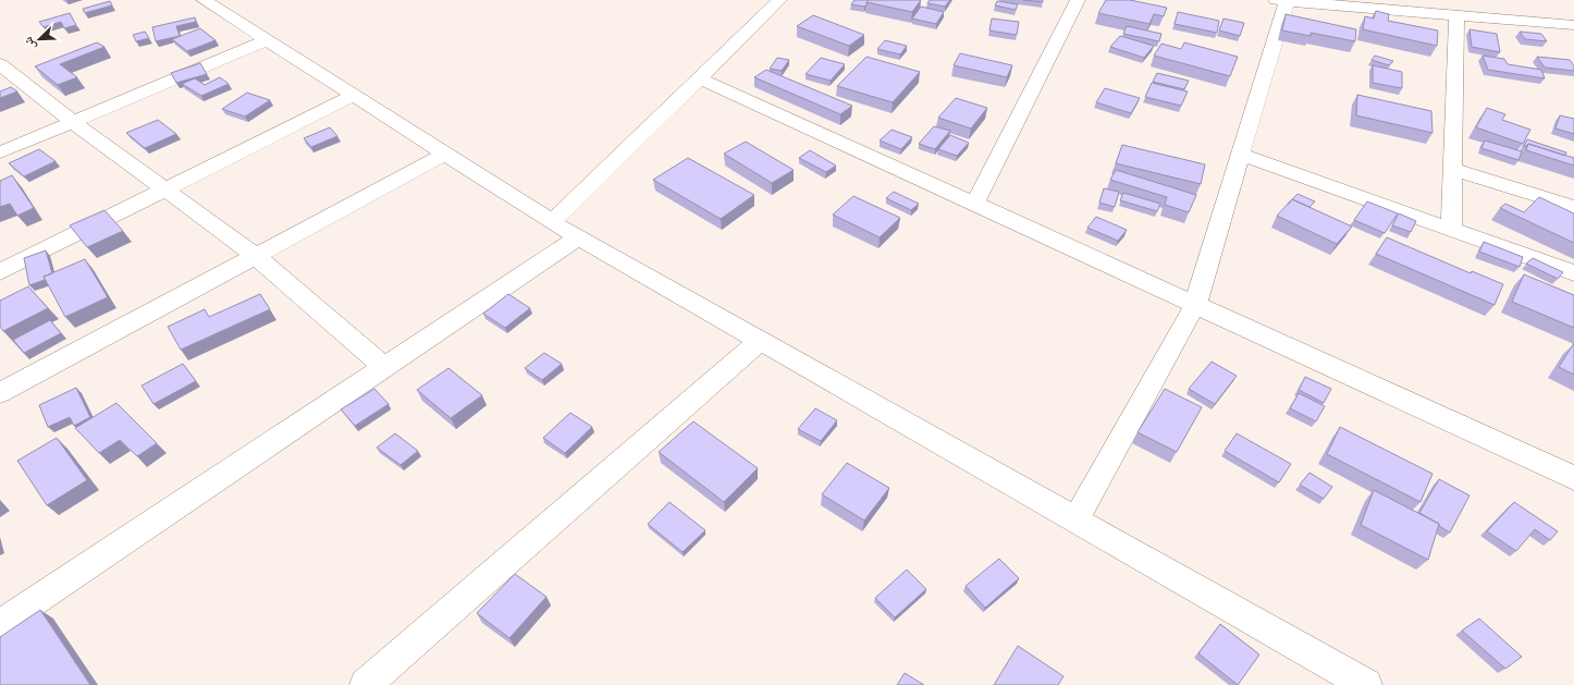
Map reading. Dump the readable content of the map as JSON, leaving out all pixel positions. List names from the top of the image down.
{
  "north": "bottom left"
}
